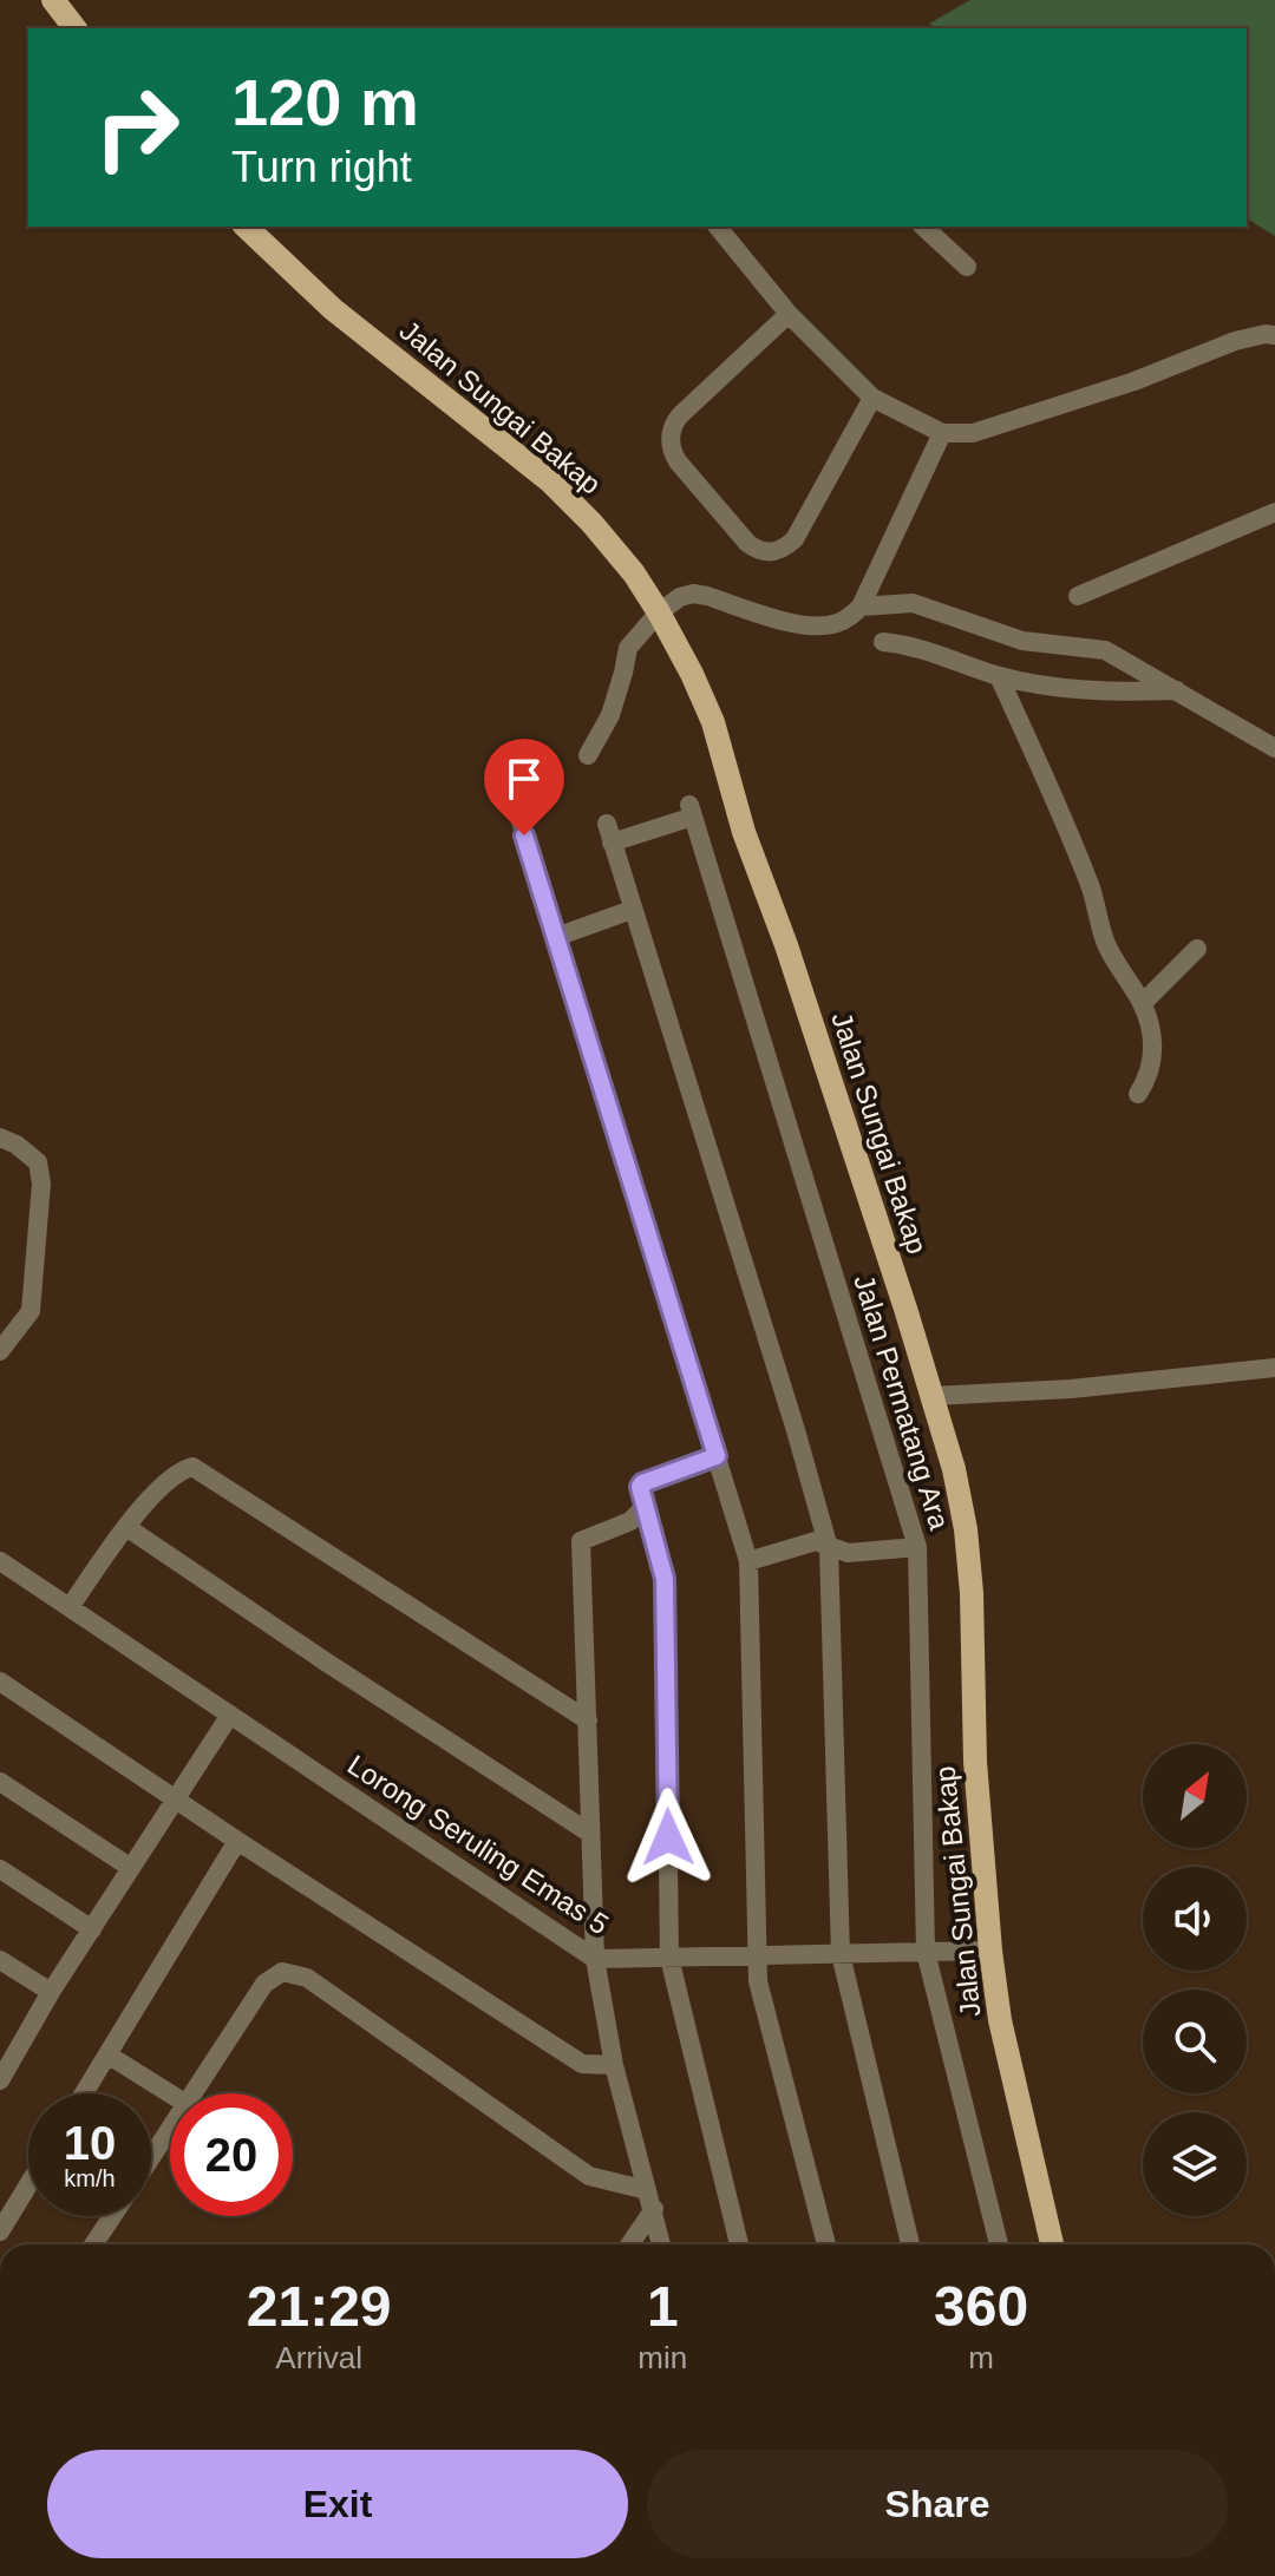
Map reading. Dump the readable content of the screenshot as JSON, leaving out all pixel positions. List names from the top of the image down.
{
  "streets": {
    "main road": ["Jalan Sungai Bakap"],
    "street": ["Jalan Permatang Ara", "Lorong Seruling Emas 5"]
  },
  "crossings": [
    ["Jalan Sungai Bakap", "Lorong Seruling Emas 5"],
    ["Jalan Permatang Ara", "Lorong Seruling Emas 5"]
  ],
  "north": "top right",
  "page": {
    "turn": ["120 m", "Turn right"],
    "speed": "10 km/h",
    "limit": "20",
    "eta": [
      "21:29",
      "Arrival",
      "1",
      "min",
      "360",
      "m"
    ],
    "buttons": ["Exit", "Share"]
  }
}
